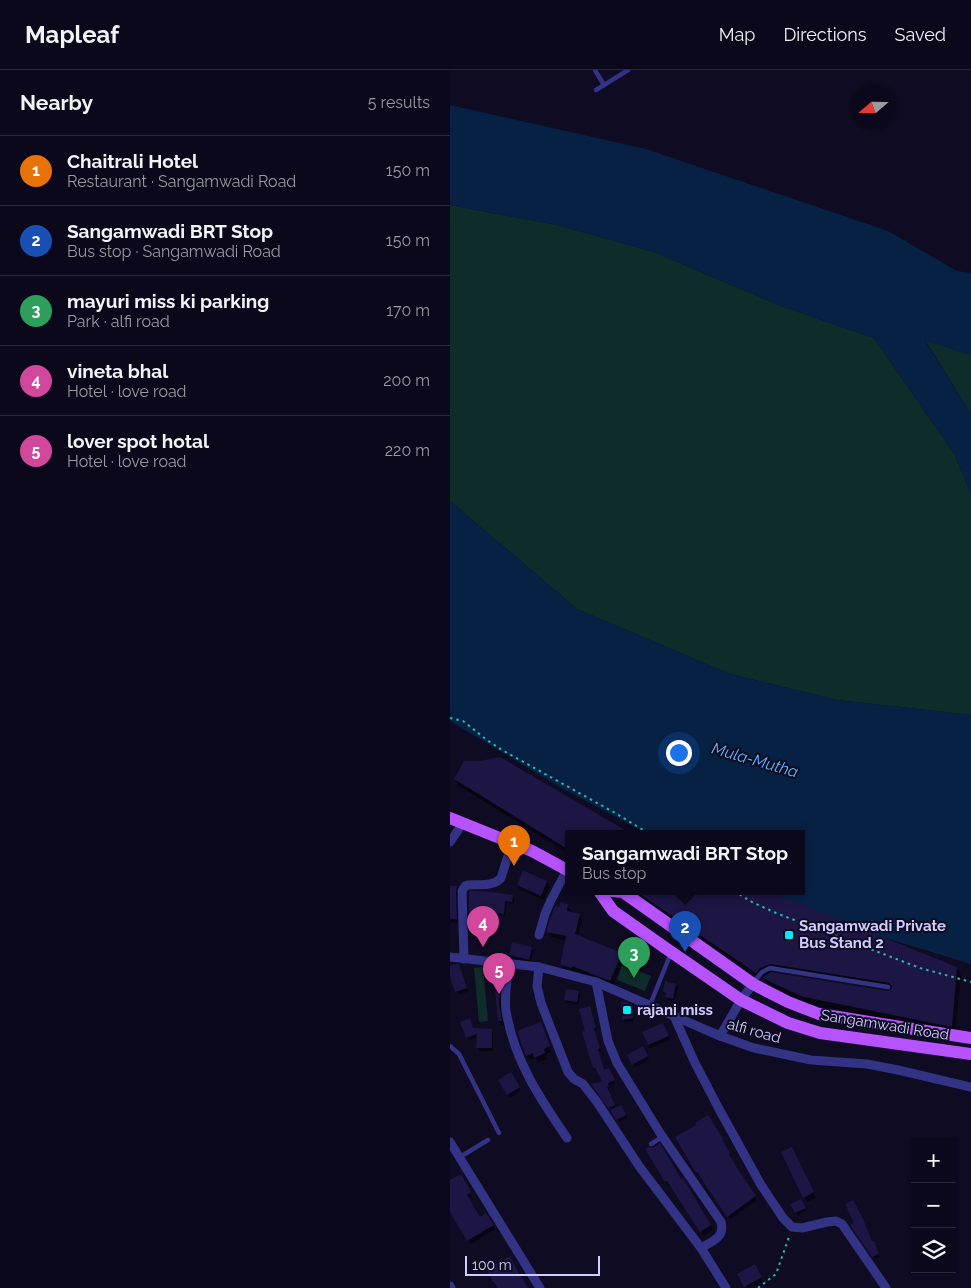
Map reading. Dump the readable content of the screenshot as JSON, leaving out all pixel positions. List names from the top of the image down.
{
  "streets": {
    "main road": ["Sangamwadi Road"],
    "street": ["alfi road"]
  },
  "water": ["Mula-Mutha"],
  "places": {
    "transit": ["Sangamwadi Private Bus Stand 2", "rajani miss"]
  },
  "scale_bar": "100 m",
  "north": "left",
  "page": {
    "header": "Mapleaf",
    "nav": ["Map", "Directions", "Saved"],
    "heading": ["Nearby", "5 results"],
    "list": [
      {
        "mark": "1",
        "name": "Chaitrali Hotel",
        "note": "Restaurant · Sangamwadi Road",
        "value": "150 m"
      },
      {
        "mark": "2",
        "name": "Sangamwadi BRT Stop",
        "note": "Bus stop · Sangamwadi Road",
        "value": "150 m"
      },
      {
        "mark": "3",
        "name": "mayuri miss ki parking",
        "note": "Park · alfi road",
        "value": "170 m"
      },
      {
        "mark": "4",
        "name": "vineta bhal",
        "note": "Hotel · love road",
        "value": "200 m"
      },
      {
        "mark": "5",
        "name": "lover spot hotal",
        "note": "Hotel · love road",
        "value": "220 m"
      }
    ],
    "pins": [
      "1",
      "4",
      "2",
      "3",
      "5"
    ],
    "popup": ["Sangamwadi BRT Stop", "Bus stop"],
    "map_buttons": ["+", "−"],
    "scale": "100 m"
  }
}
